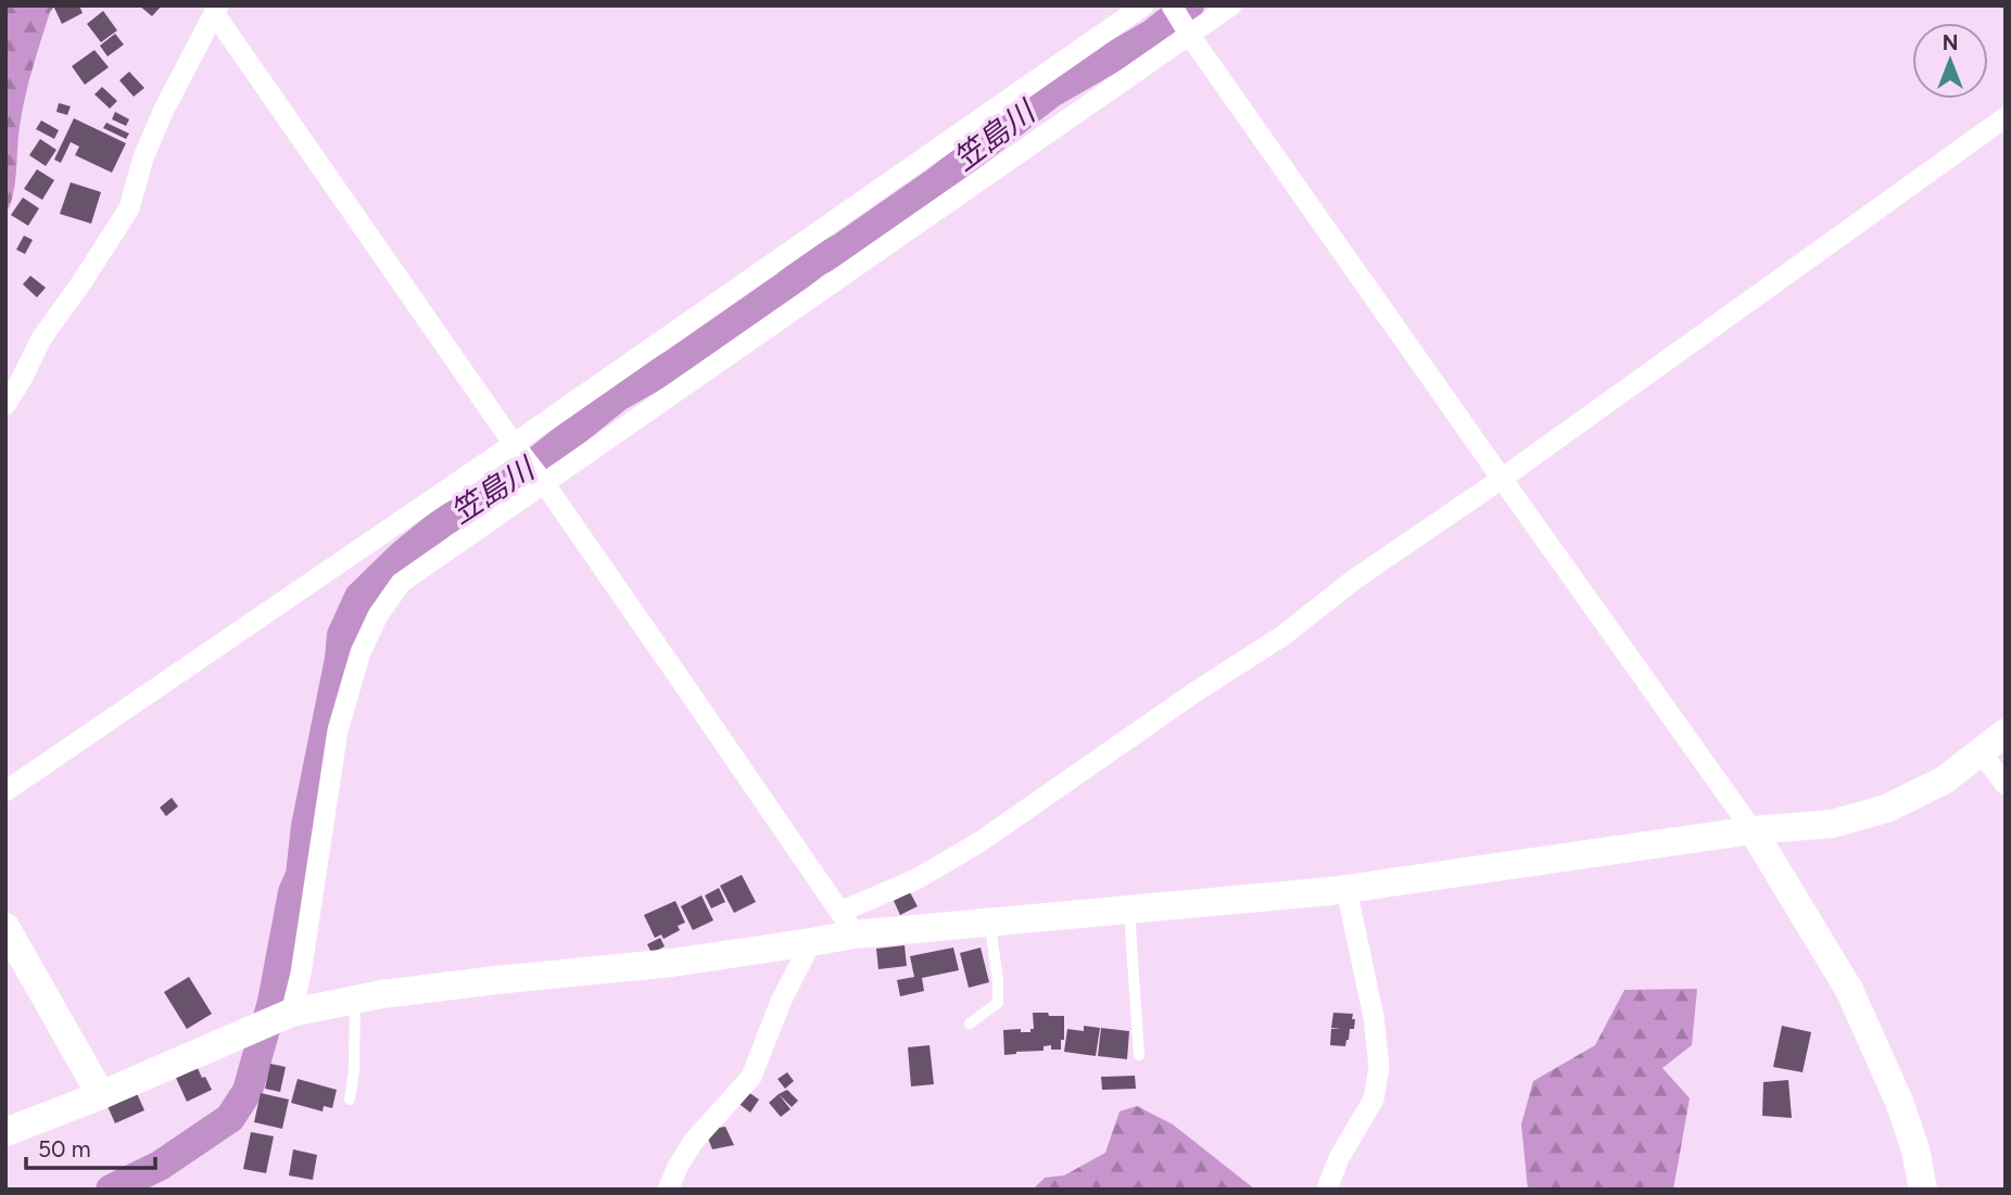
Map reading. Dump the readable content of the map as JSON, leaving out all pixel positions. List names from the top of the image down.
{
  "water": ["笠島川"],
  "scale_bar": "50 m",
  "north": "top"
}
